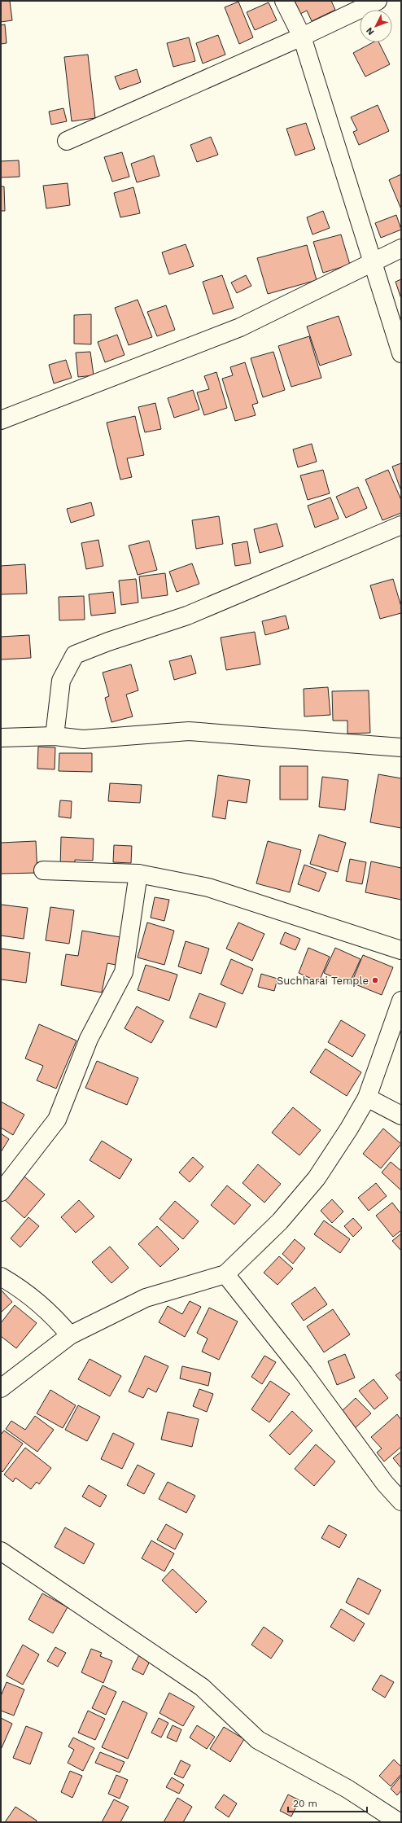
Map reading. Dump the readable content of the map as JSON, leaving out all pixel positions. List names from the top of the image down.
{
  "places": ["Suchharai Temple"],
  "scale_bar": "20 m",
  "north": "bottom left"
}
